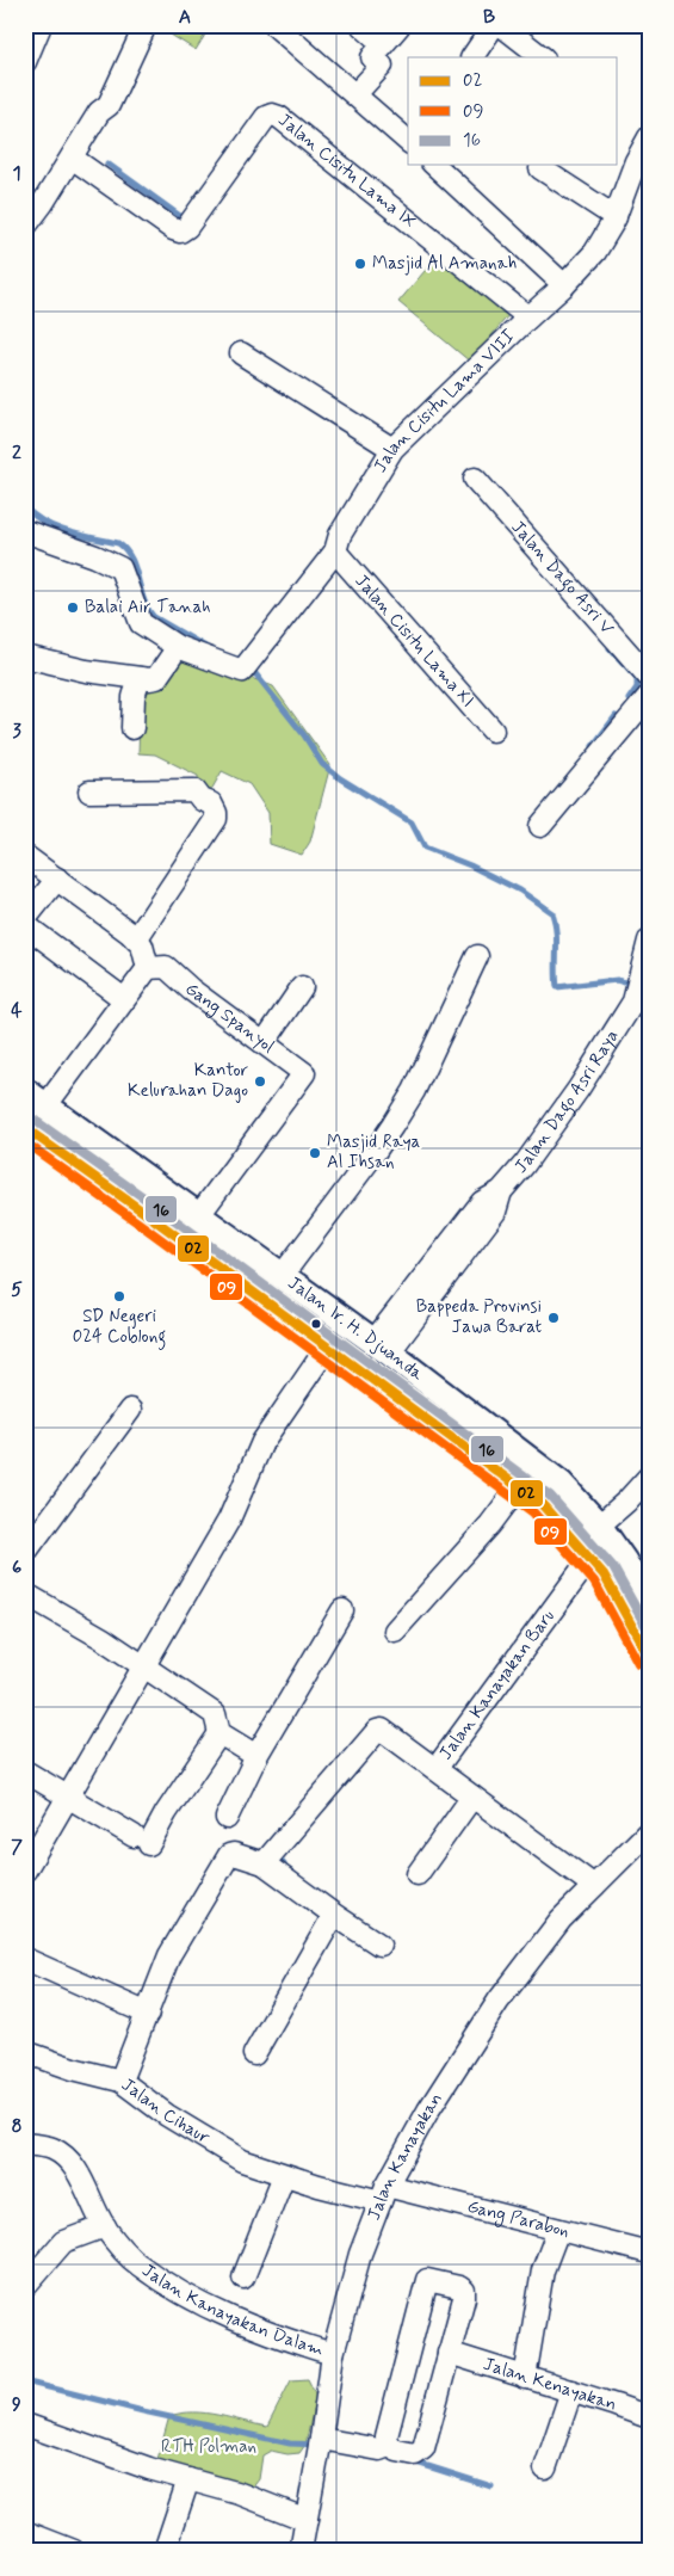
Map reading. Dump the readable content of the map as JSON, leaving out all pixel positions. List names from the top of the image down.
{
  "streets": {
    "main road": ["Jalan Ir. H. Djuanda"],
    "street": [
      "Jalan Cisitu Lama IX",
      "Jalan Cisitu Lama VIII",
      "Jalan Dago Asri V",
      "Jalan Cisitu Lama XI",
      "Gang Spanyol",
      "Jalan Dago Asri Raya",
      "Jalan Kanayakan Baru",
      "Jalan Cihaur",
      "Jalan Kanayakan",
      "Gang Parabon",
      "Jalan Kanayakan Dalam",
      "Jalan Kenayakan"
    ]
  },
  "crossings": [
    ["Jalan Cisitu Lama IX", "Jalan Cisitu Lama VIII"],
    ["Jalan Cisitu Lama VIII", "Jalan Cisitu Lama XI"],
    ["Gang Spanyol", "Jalan Ir. H. Djuanda"],
    ["Jalan Dago Asri Raya", "Jalan Ir. H. Djuanda"],
    ["Jalan Ir. H. Djuanda", "Jalan Kanayakan Baru"],
    ["Jalan Kanayakan Baru", "Jalan Kanayakan"],
    ["Jalan Cihaur", "Jalan Kanayakan"],
    ["Jalan Cihaur", "Gang Parabon"],
    ["Jalan Kanayakan", "Gang Parabon"],
    ["Jalan Kanayakan", "Jalan Kanayakan Dalam"]
  ],
  "parks": ["RTH Polman"],
  "places": [
    "Masjid Al Amanah",
    "Balai Air Tanah",
    "Kantor Kelurahan Dago",
    "Masjid Raya Al Ihsan",
    "SD Negeri 024 Coblong",
    "Bappeda Provinsi Jawa Barat"
  ],
  "lines": ["transit line 16", "transit line 02", "transit line 09"],
  "legend": ["02", "09", "16"],
  "grid": {
    "columns": ["A", "B"],
    "rows": [
      "1",
      "2",
      "3",
      "4",
      "5",
      "6",
      "7",
      "8",
      "9"
    ]
  }
}
